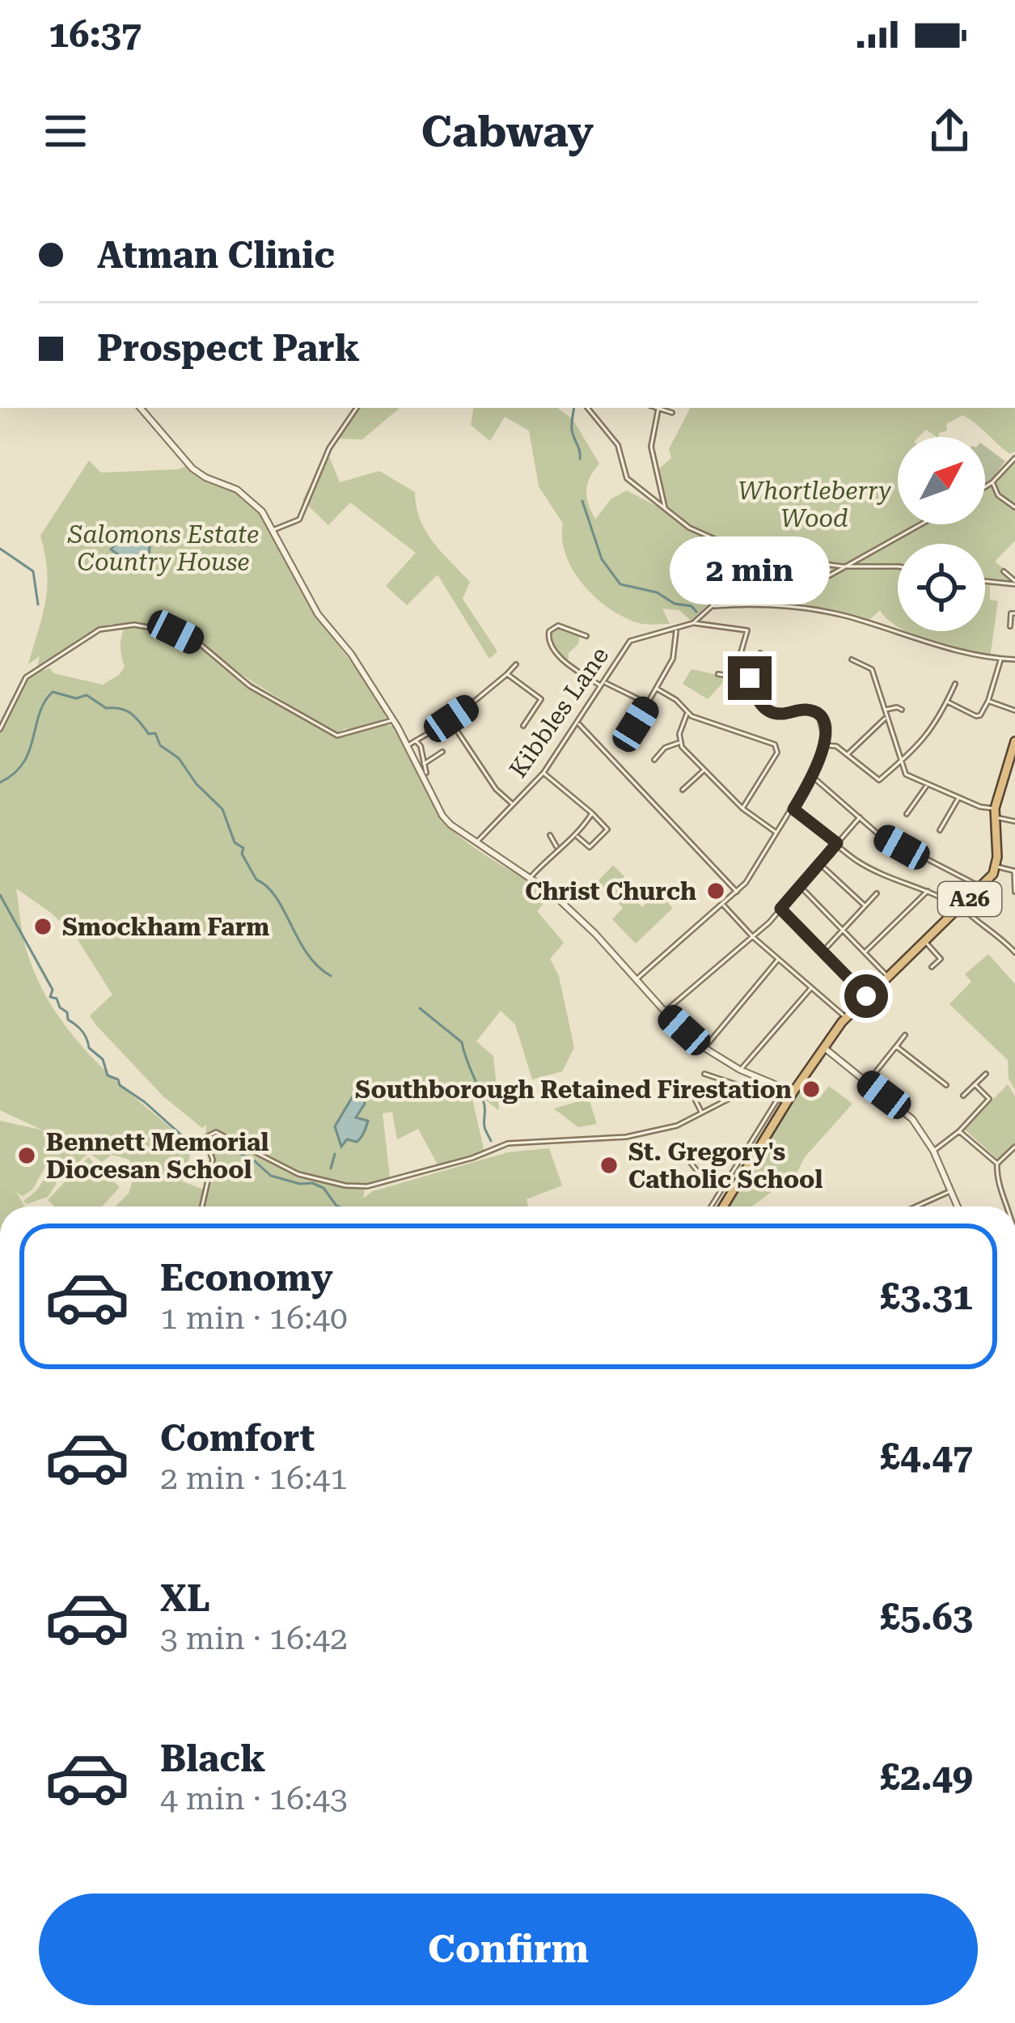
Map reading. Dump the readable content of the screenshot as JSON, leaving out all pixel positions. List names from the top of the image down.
{
  "streets": {
    "highway": ["A26"],
    "street": ["Kibbles Lane"]
  },
  "parks": ["Whortleberry Wood", "Salomons Estate Country House"],
  "places": [
    "Christ Church",
    "Smockham Farm",
    "Southborough Retained Firestation",
    "Bennett Memorial Diocesan School",
    "St. Gregory's Catholic School"
  ],
  "north": "top right",
  "page": {
    "status": "16:37",
    "header": "Cabway",
    "banner": ["Atman Clinic", "Prospect Park"],
    "bubble": "2 min",
    "list": [
      {
        "name": "Economy",
        "note": "1 min · 16:40",
        "value": "£3.31"
      },
      {
        "name": "Comfort",
        "note": "2 min · 16:41",
        "value": "£4.47"
      },
      {
        "name": "XL",
        "note": "3 min · 16:42",
        "value": "£5.63"
      },
      {
        "name": "Black",
        "note": "4 min · 16:43",
        "value": "£2.49"
      }
    ],
    "buttons": "Confirm"
  }
}
